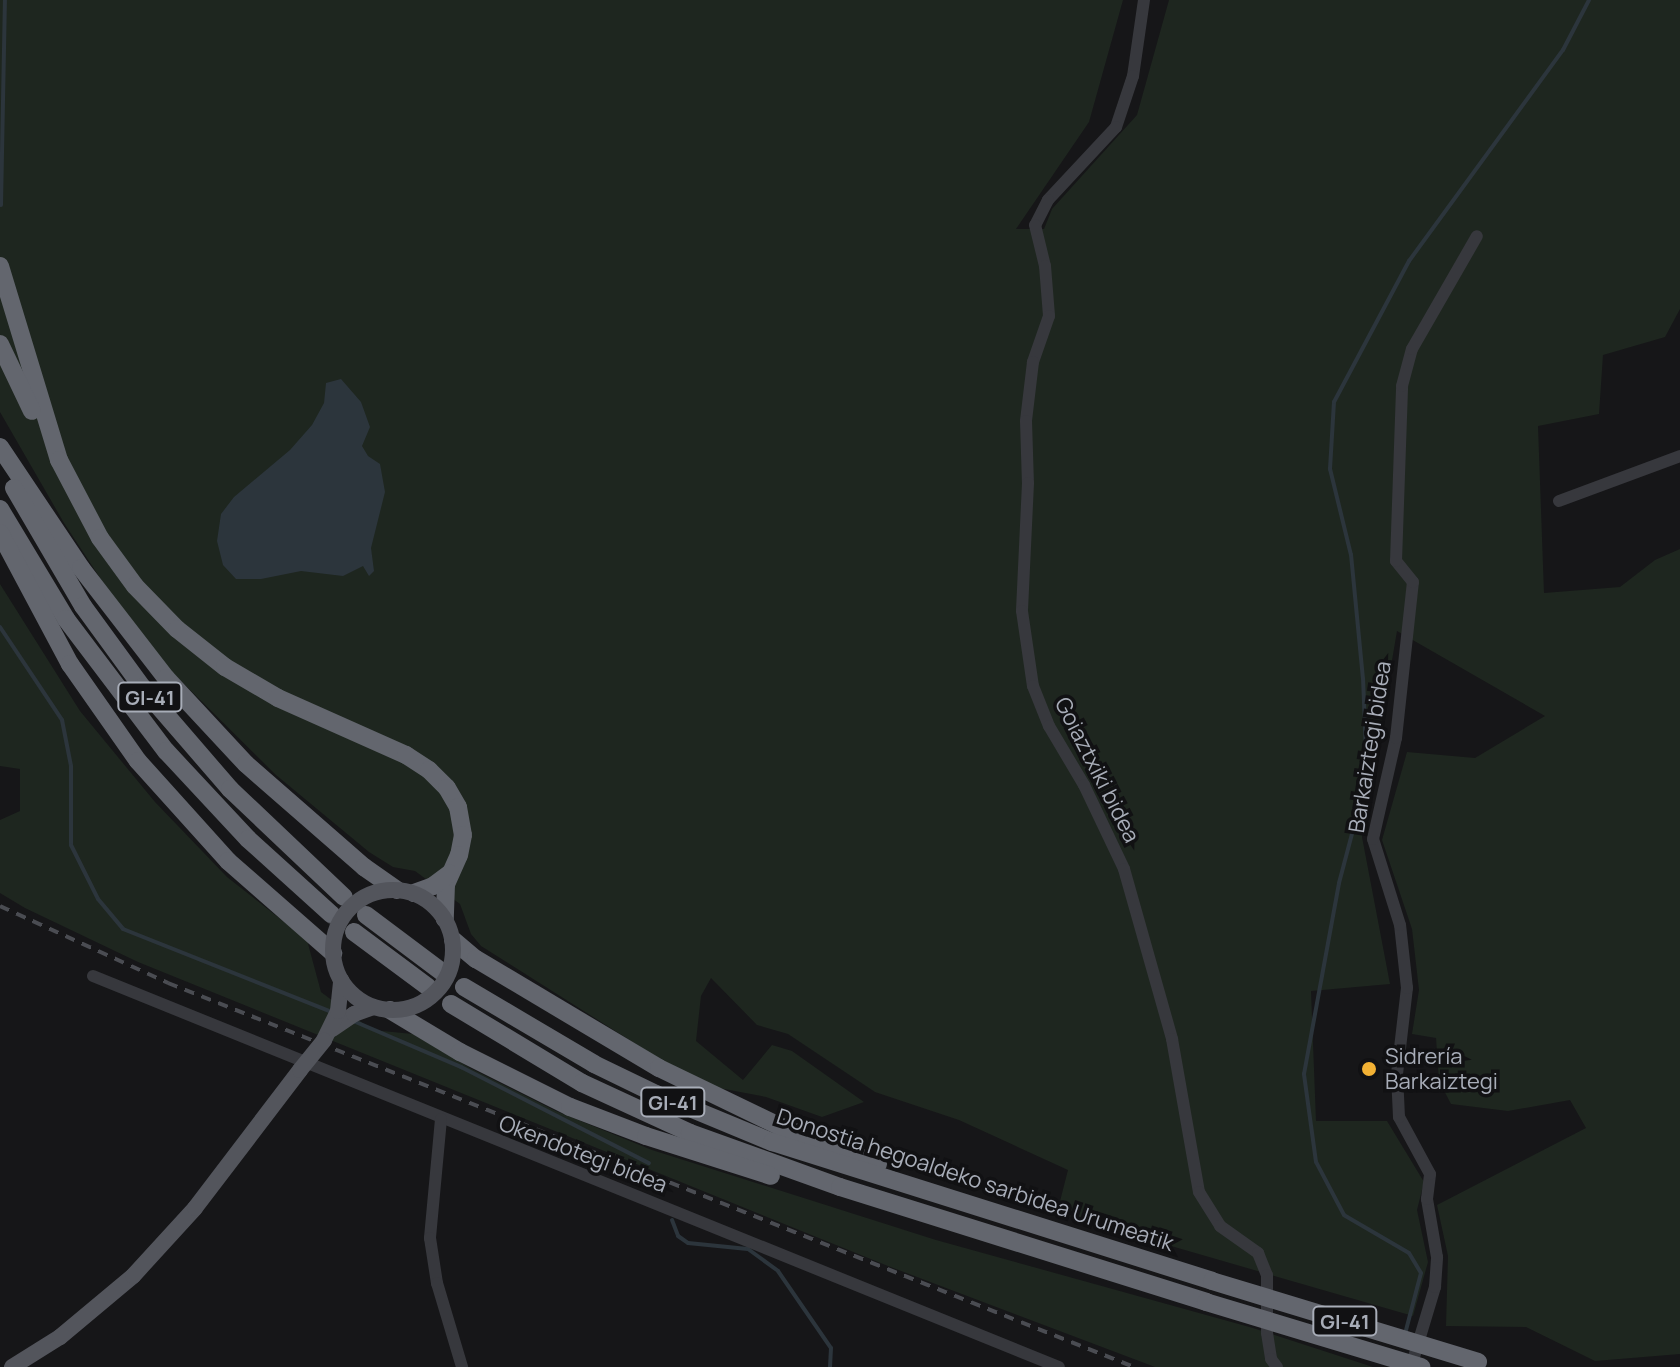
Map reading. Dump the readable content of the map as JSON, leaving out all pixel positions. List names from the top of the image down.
{
  "streets": {
    "highway": ["GI-41", "Donostia hegoaldeko sarbidea Urumeatik"],
    "street": ["Barkaiztegi bidea", "Goiaztxiki bidea", "Okendotegi bidea"]
  },
  "places": ["Sidrería Barkaiztegi"]
}
